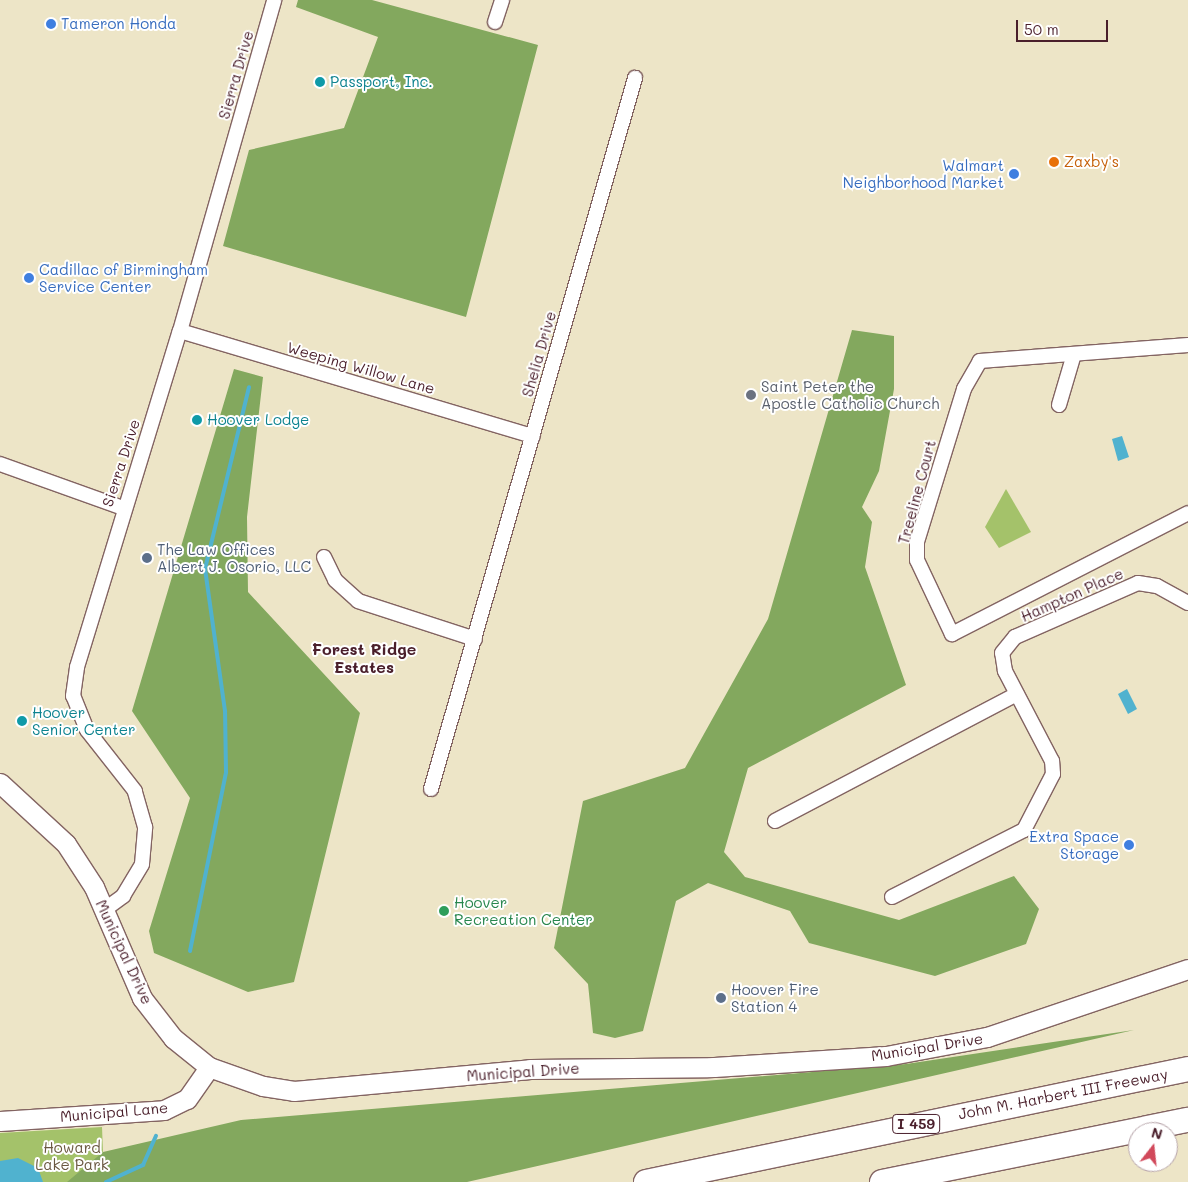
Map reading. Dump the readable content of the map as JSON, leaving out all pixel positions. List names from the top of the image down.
{
  "streets": {
    "highway": ["John M. Harbert III Freeway", "I 459"],
    "street": [
      "Sierra Drive",
      "Shelia Drive",
      "Weeping Willow Lane",
      "Treeline Court",
      "Hampton Place",
      "Municipal Drive",
      "Municipal Lane"
    ]
  },
  "crossings": [
    ["Sierra Drive", "Weeping Willow Lane"],
    ["Sierra Drive", "Municipal Drive"],
    ["Shelia Drive", "Weeping Willow Lane"],
    ["Municipal Drive", "Municipal Lane"]
  ],
  "districts": ["Forest Ridge Estates"],
  "parks": ["Howard Lake Park"],
  "places": [
    "Tameron Honda",
    "Passport, Inc.",
    "Zaxby's",
    "Walmart Neighborhood Market",
    "Cadillac of Birmingham Service Center",
    "Saint Peter the Apostle Catholic Church",
    "Hoover Lodge",
    "The Law Offices Albert J. Osorio, LLC",
    "Hoover Senior Center",
    "Extra Space Storage",
    "Hoover Recreation Center",
    "Hoover Fire Station 4"
  ],
  "scale_bar": "50 m",
  "north": "top"
}
